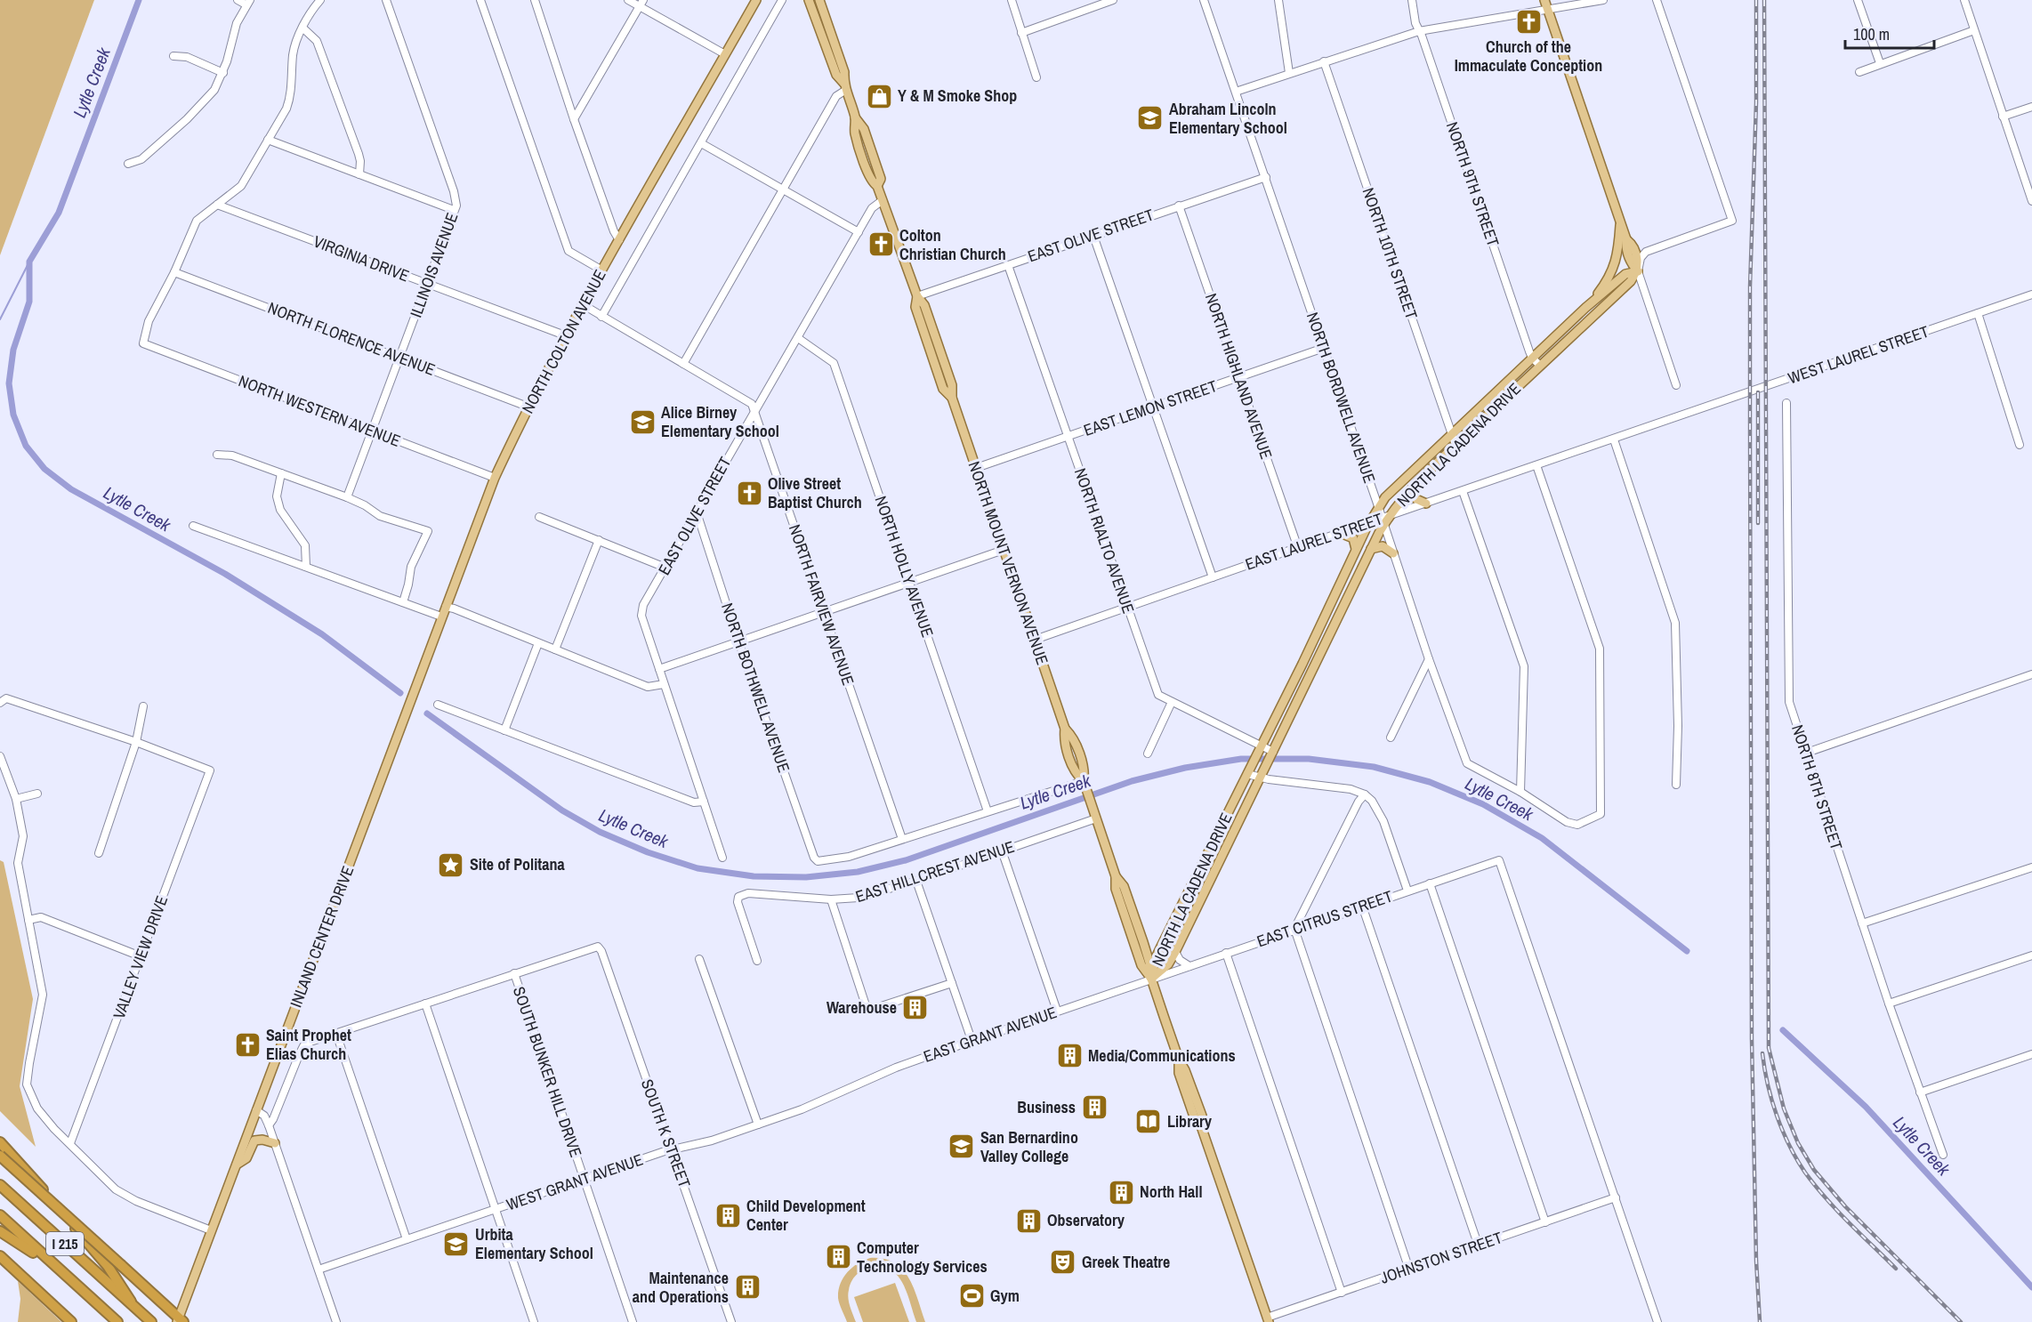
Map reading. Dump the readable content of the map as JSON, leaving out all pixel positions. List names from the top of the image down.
{
  "streets": {
    "highway": ["I 215"],
    "main road": [
      "NORTH COLTON AVENUE",
      "NORTH LA CADENA DRIVE",
      "NORTH MOUNT VERNON AVENUE",
      "INLAND CENTER DRIVE"
    ],
    "street": [
      "NORTH 9TH STREET",
      "EAST OLIVE STREET",
      "NORTH 10TH STREET",
      "VIRGINIA DRIVE",
      "ILLINOIS AVENUE",
      "NORTH FLORENCE AVENUE",
      "WEST LAUREL STREET",
      "NORTH HIGHLAND AVENUE",
      "NORTH BORDWELL AVENUE",
      "EAST LEMON STREET",
      "NORTH WESTERN AVENUE",
      "NORTH RIALTO AVENUE",
      "EAST LAUREL STREET",
      "NORTH HOLLY AVENUE",
      "NORTH FAIRVIEW AVENUE",
      "NORTH BOTHWELL AVENUE",
      "NORTH 8TH STREET",
      "EAST HILLCREST AVENUE",
      "EAST CITRUS STREET",
      "VALLEY VIEW DRIVE",
      "EAST GRANT AVENUE",
      "SOUTH BUNKER HILL DRIVE",
      "SOUTH K STREET",
      "WEST GRANT AVENUE",
      "JOHNSTON STREET"
    ]
  },
  "crossings": [
    ["NORTH 9TH STREET", "NORTH LA CADENA DRIVE"],
    ["EAST OLIVE STREET", "NORTH HIGHLAND AVENUE"],
    ["EAST OLIVE STREET", "NORTH BORDWELL AVENUE"],
    ["EAST OLIVE STREET", "NORTH RIALTO AVENUE"],
    ["EAST OLIVE STREET", "NORTH MOUNT VERNON AVENUE"],
    ["EAST OLIVE STREET", "NORTH HOLLY AVENUE"],
    ["EAST OLIVE STREET", "NORTH FAIRVIEW AVENUE"],
    ["EAST OLIVE STREET", "NORTH BOTHWELL AVENUE"],
    ["NORTH 10TH STREET", "NORTH LA CADENA DRIVE"],
    ["VIRGINIA DRIVE", "ILLINOIS AVENUE"],
    ["VIRGINIA DRIVE", "NORTH COLTON AVENUE"],
    ["ILLINOIS AVENUE", "NORTH FLORENCE AVENUE"],
    ["ILLINOIS AVENUE", "NORTH WESTERN AVENUE"],
    ["NORTH FLORENCE AVENUE", "NORTH COLTON AVENUE"],
    ["NORTH FLORENCE AVENUE", "NORTH WESTERN AVENUE"],
    ["NORTH COLTON AVENUE", "NORTH WESTERN AVENUE"],
    ["NORTH COLTON AVENUE", "NORTH FAIRVIEW AVENUE"],
    ["NORTH COLTON AVENUE", "INLAND CENTER DRIVE"],
    ["WEST LAUREL STREET", "EAST LAUREL STREET"],
    ["NORTH HIGHLAND AVENUE", "EAST LEMON STREET"],
    ["NORTH HIGHLAND AVENUE", "EAST LAUREL STREET"],
    ["NORTH BORDWELL AVENUE", "EAST LEMON STREET"],
    ["NORTH BORDWELL AVENUE", "NORTH LA CADENA DRIVE"],
    ["NORTH BORDWELL AVENUE", "EAST LAUREL STREET"],
    ["EAST LEMON STREET", "NORTH RIALTO AVENUE"],
    ["EAST LEMON STREET", "NORTH MOUNT VERNON AVENUE"],
    ["NORTH LA CADENA DRIVE", "NORTH RIALTO AVENUE"],
    ["NORTH LA CADENA DRIVE", "EAST LAUREL STREET"],
    ["NORTH LA CADENA DRIVE", "NORTH MOUNT VERNON AVENUE"],
    ["NORTH LA CADENA DRIVE", "EAST CITRUS STREET"],
    ["NORTH LA CADENA DRIVE", "EAST GRANT AVENUE"],
    ["NORTH RIALTO AVENUE", "EAST LAUREL STREET"],
    ["EAST LAUREL STREET", "NORTH MOUNT VERNON AVENUE"],
    ["NORTH MOUNT VERNON AVENUE", "EAST HILLCREST AVENUE"],
    ["NORTH MOUNT VERNON AVENUE", "EAST CITRUS STREET"],
    ["NORTH MOUNT VERNON AVENUE", "EAST GRANT AVENUE"],
    ["NORTH MOUNT VERNON AVENUE", "JOHNSTON STREET"],
    ["NORTH FAIRVIEW AVENUE", "NORTH BOTHWELL AVENUE"],
    ["EAST CITRUS STREET", "EAST GRANT AVENUE"],
    ["EAST CITRUS STREET", "JOHNSTON STREET"],
    ["EAST GRANT AVENUE", "WEST GRANT AVENUE"],
    ["SOUTH BUNKER HILL DRIVE", "SOUTH K STREET"],
    ["SOUTH BUNKER HILL DRIVE", "WEST GRANT AVENUE"],
    ["SOUTH K STREET", "WEST GRANT AVENUE"]
  ],
  "water": ["Lytle Creek"],
  "places": {
    "church": [
      "Church of the Immaculate Conception",
      "Colton Christian Church",
      "Olive Street Baptist Church",
      "Saint Prophet Elias Church"
    ],
    "shop": ["Y & M Smoke Shop"],
    "school or university": [
      "Abraham Lincoln Elementary School",
      "Alice Birney Elementary School",
      "San Bernardino Valley College",
      "Urbita Elementary School"
    ],
    "place": ["Site of Politana"],
    "building": [
      "Warehouse",
      "Media/Communications",
      "Business",
      "North Hall",
      "Child Development Center",
      "Observatory",
      "Computer Technology Services",
      "Maintenance and Operations"
    ],
    "library": ["Library"],
    "theatre": ["Greek Theatre"],
    "sports": ["Gym"]
  },
  "scale_bar": "100 m"
}
